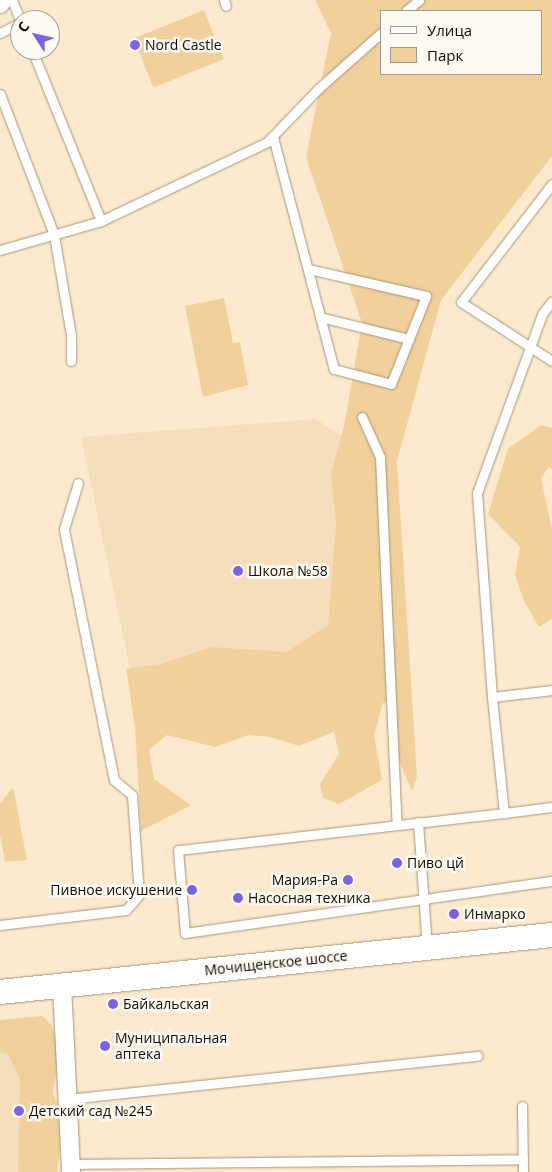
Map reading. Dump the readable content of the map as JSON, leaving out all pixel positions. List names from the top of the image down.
{
  "streets": {
    "main road": ["Мочищенское шоссе"]
  },
  "places": [
    "Nord Castle",
    "Школа №58",
    "Пиво цй",
    "Мария-Ра",
    "Пивное искушение",
    "Насосная техника",
    "Инмарко",
    "Байкальская",
    "Муниципальная аптека",
    "Детский сад №245"
  ],
  "legend": ["Улица", "Парк"],
  "north": "top left"
}
